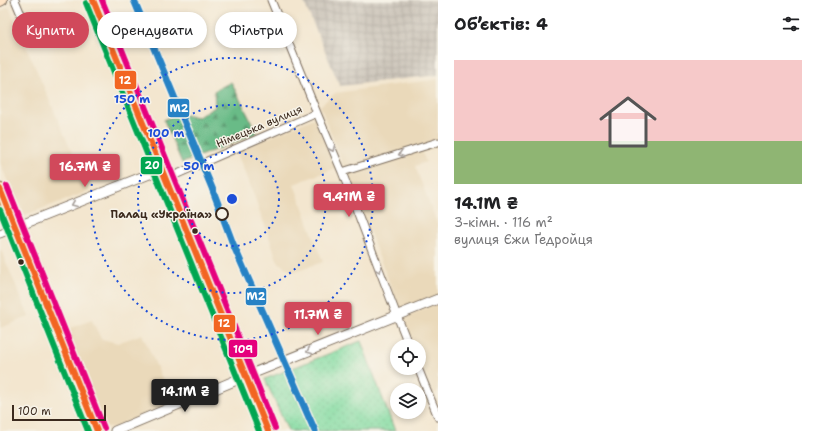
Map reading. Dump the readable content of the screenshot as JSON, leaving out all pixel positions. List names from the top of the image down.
{
  "streets": {
    "street": ["Німецька вулиця"]
  },
  "one_way": ["Німецька вулиця"],
  "places": ["Палац «Україна»"],
  "lines": [
    "transit line M2",
    "transit line 12",
    "transit line 109",
    "transit line 20"
  ],
  "scale_bar": "100 m",
  "page": {
    "heading": "Об’єктів: 4",
    "chip": ["Купити", "Орендувати", "Фільтри"],
    "list": [
      {
        "name": "14.1M ₴",
        "note": "3-кімн. · 116 m² · вулиця Єжи Ґедройця"
      }
    ],
    "price": [
      "16.7M ₴",
      "9.41M ₴",
      "11.7M ₴",
      "14.1M ₴"
    ],
    "scale": "100 m"
  },
  "rings": ["150 m", "100 m", "50 m"]
}
